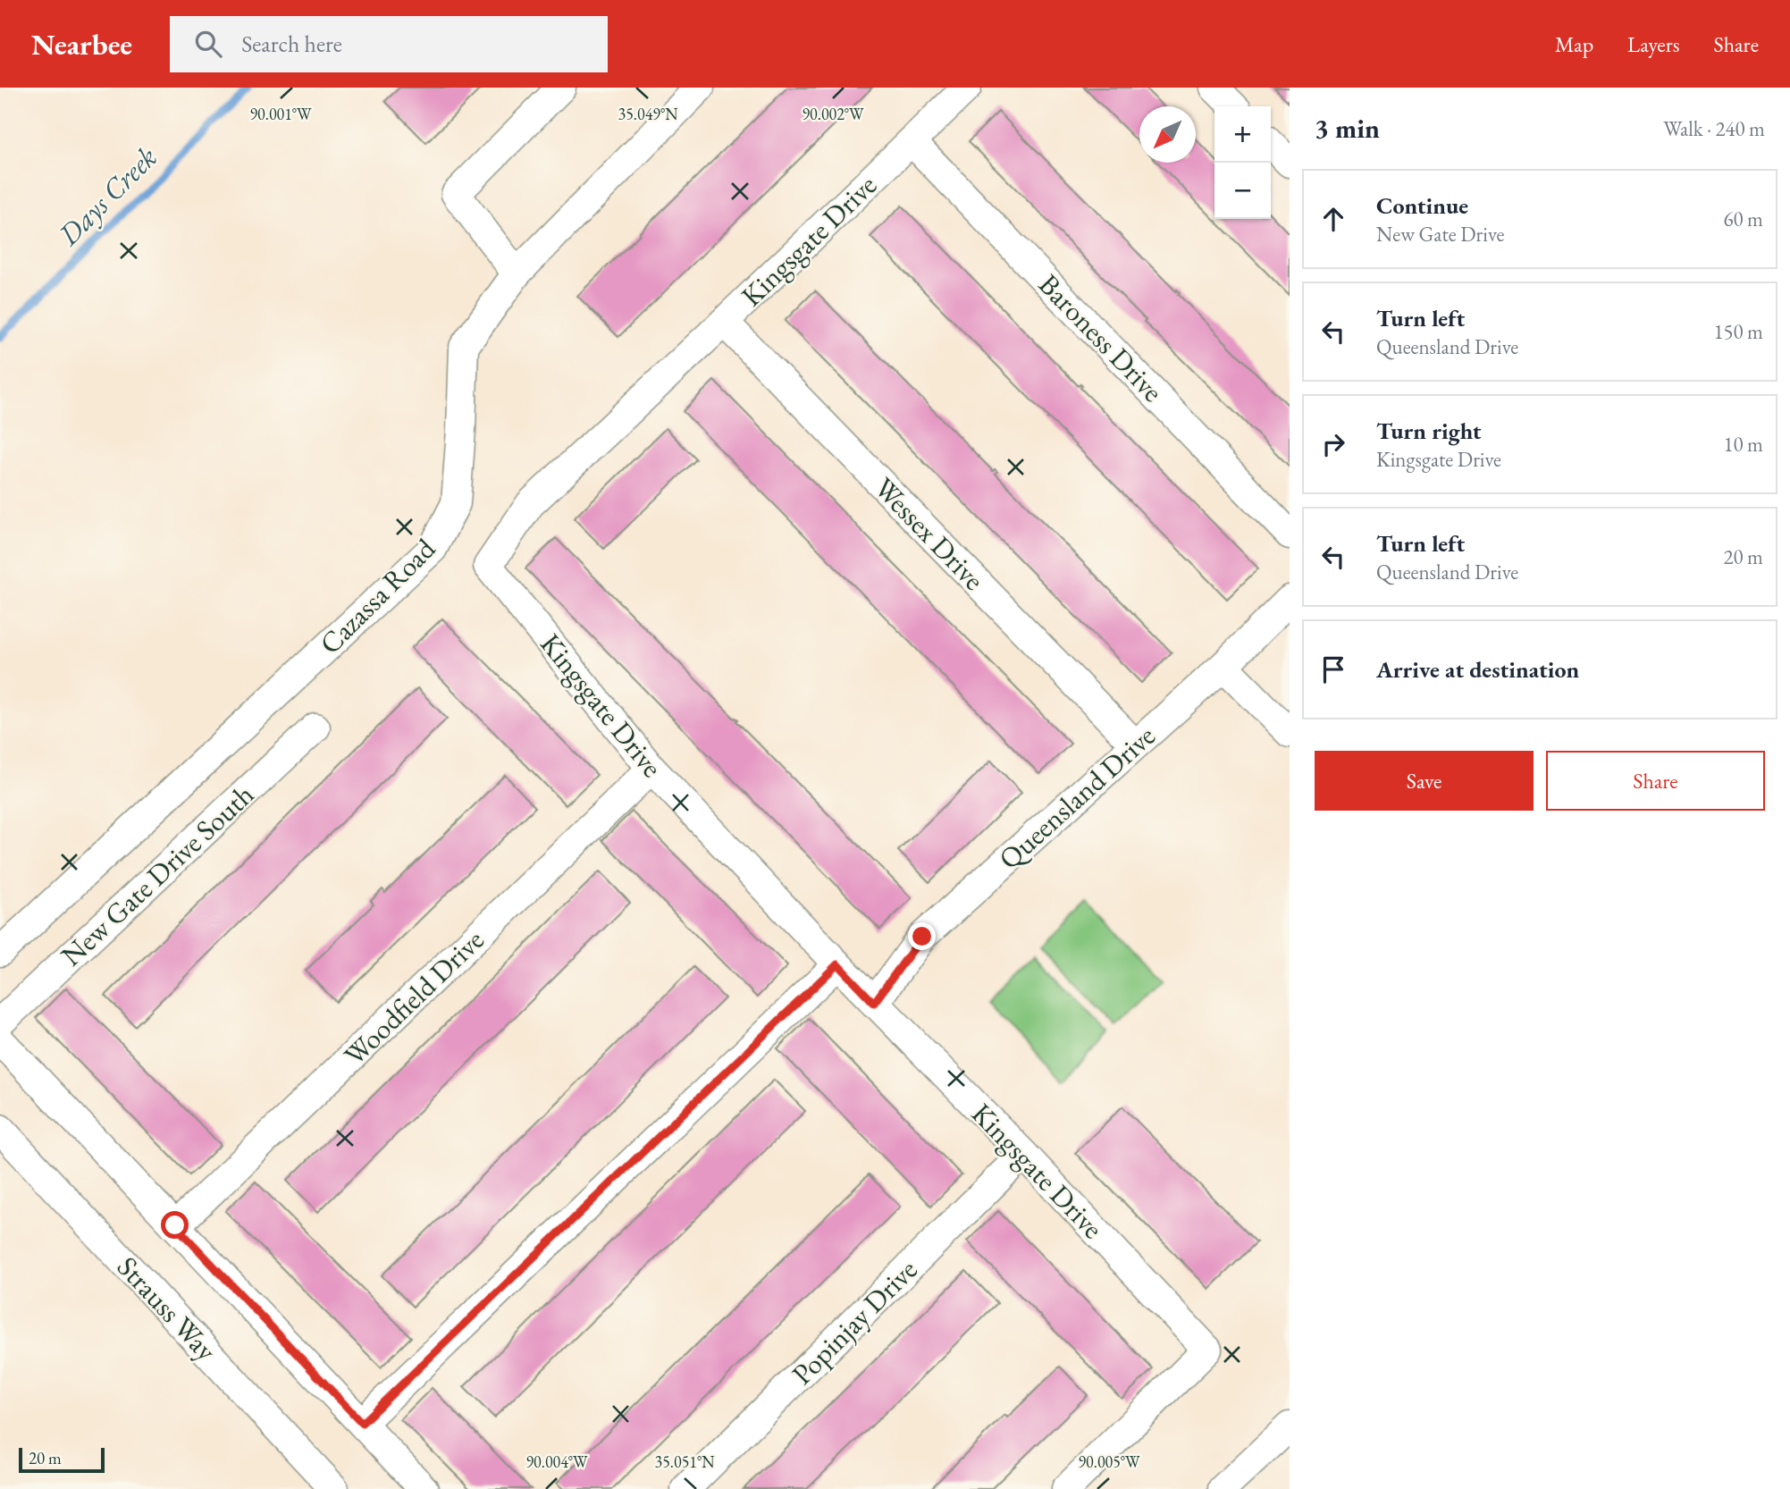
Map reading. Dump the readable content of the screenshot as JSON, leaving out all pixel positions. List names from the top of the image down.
{
  "streets": {
    "street": [
      "Kingsgate Drive",
      "Baroness Drive",
      "Wessex Drive",
      "Cazassa Road",
      "Queensland Drive",
      "New Gate Drive South",
      "Woodfield Drive",
      "Strauss Way",
      "Popinjay Drive"
    ]
  },
  "crossings": [
    ["Kingsgate Drive", "Baroness Drive"],
    ["Kingsgate Drive", "Wessex Drive"],
    ["Kingsgate Drive", "Queensland Drive"],
    ["Kingsgate Drive", "Woodfield Drive"],
    ["Kingsgate Drive", "Popinjay Drive"],
    ["Wessex Drive", "Queensland Drive"]
  ],
  "water": ["Days Creek"],
  "scale_bar": "20 m",
  "north": "bottom left",
  "page": {
    "header": "Nearbee",
    "search": "Search here",
    "nav": ["Map", "Layers", "Share"],
    "heading": ["3 min", "Walk · 240 m"],
    "map_buttons": ["+", "−"],
    "list": [
      ["Continue", "New Gate Drive", "60 m"],
      ["Turn left", "Queensland Drive", "150 m"],
      ["Turn right", "Kingsgate Drive", "10 m"],
      ["Turn left", "Queensland Drive", "20 m"],
      "Arrive at destination"
    ],
    "buttons": ["Save", "Share"],
    "scale": "20 m"
  },
  "coordinates": [
    "90.001°W",
    "35.049°N",
    "90.002°W",
    "90.004°W",
    "90.005°W",
    "35.051°N"
  ]
}
